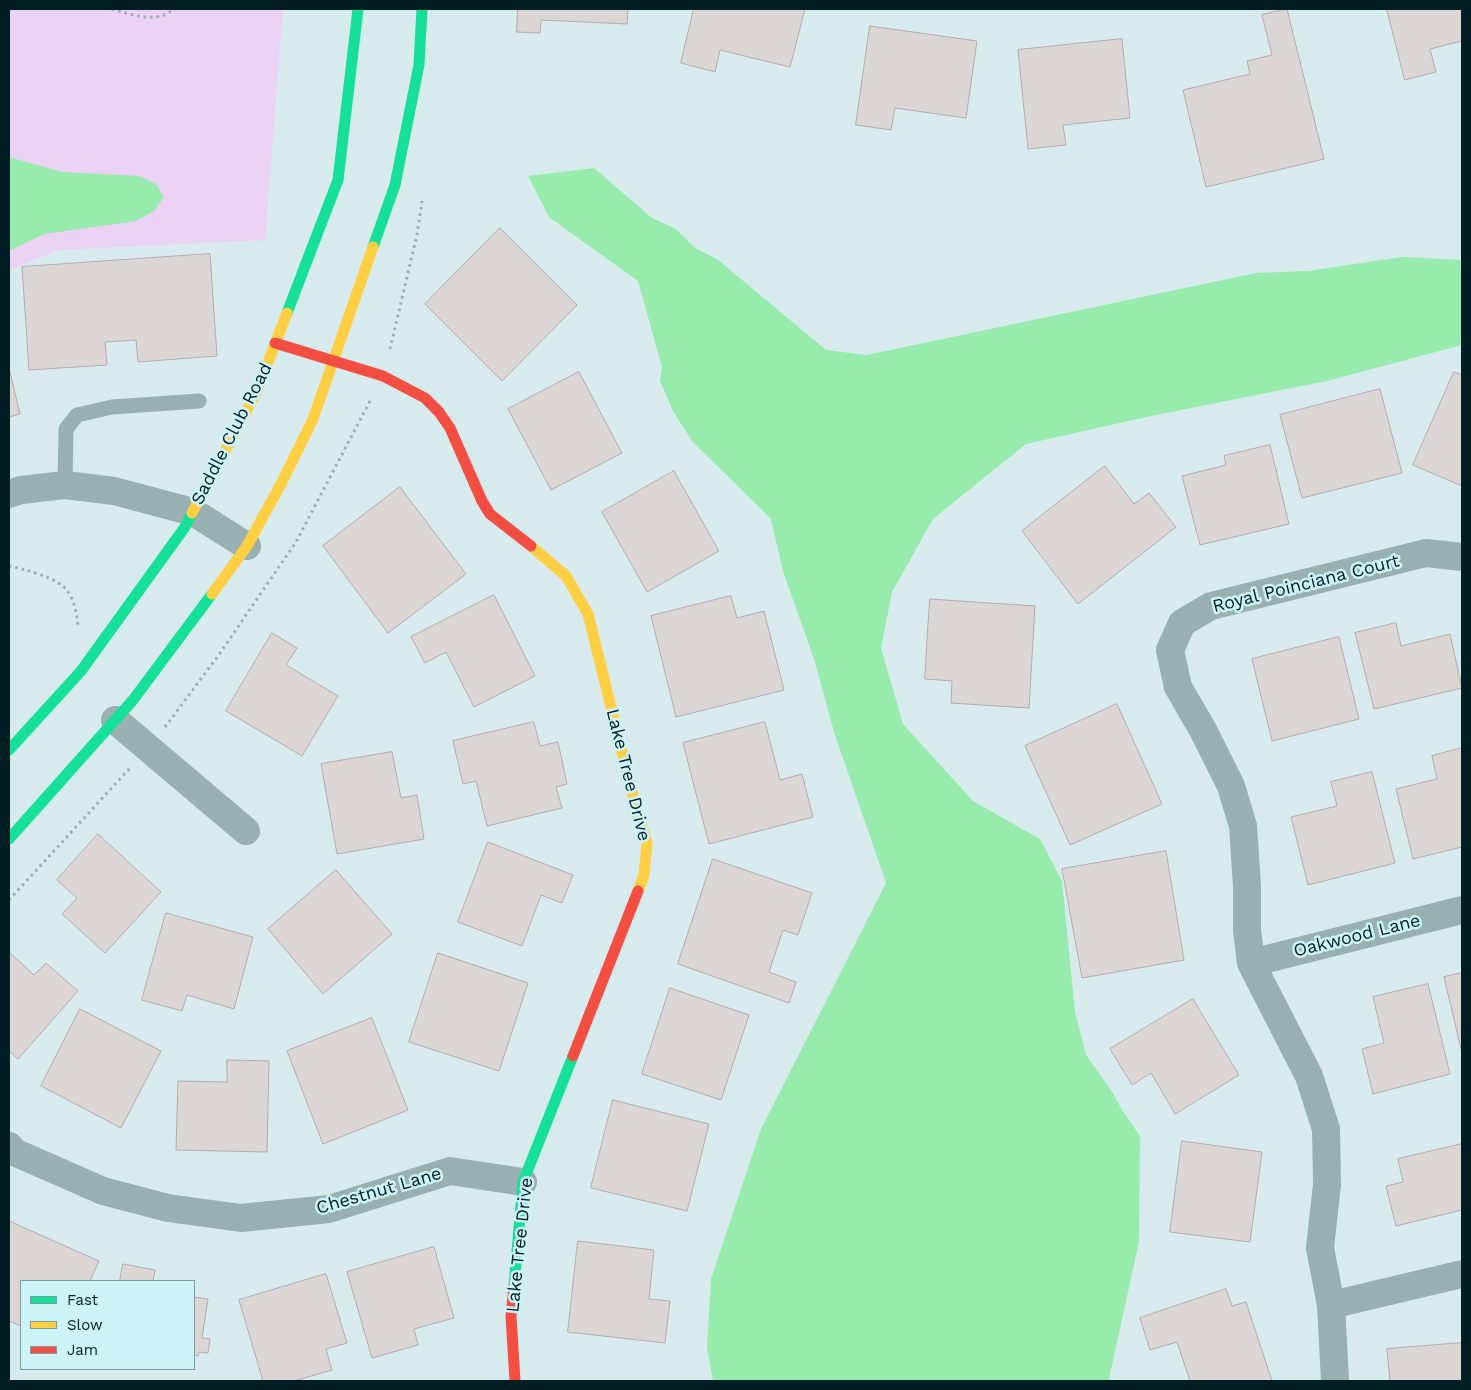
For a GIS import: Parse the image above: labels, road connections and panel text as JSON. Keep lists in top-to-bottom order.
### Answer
{
  "streets": {
    "street": [
      "Saddle Club Road",
      "Royal Poinciana Court",
      "Lake Tree Drive",
      "Oakwood Lane",
      "Chestnut Lane"
    ]
  },
  "crossings": [
    ["Saddle Club Road", "Lake Tree Drive"],
    ["Royal Poinciana Court", "Oakwood Lane"],
    ["Lake Tree Drive", "Chestnut Lane"]
  ],
  "legend": ["Fast", "Slow", "Jam"]
}
